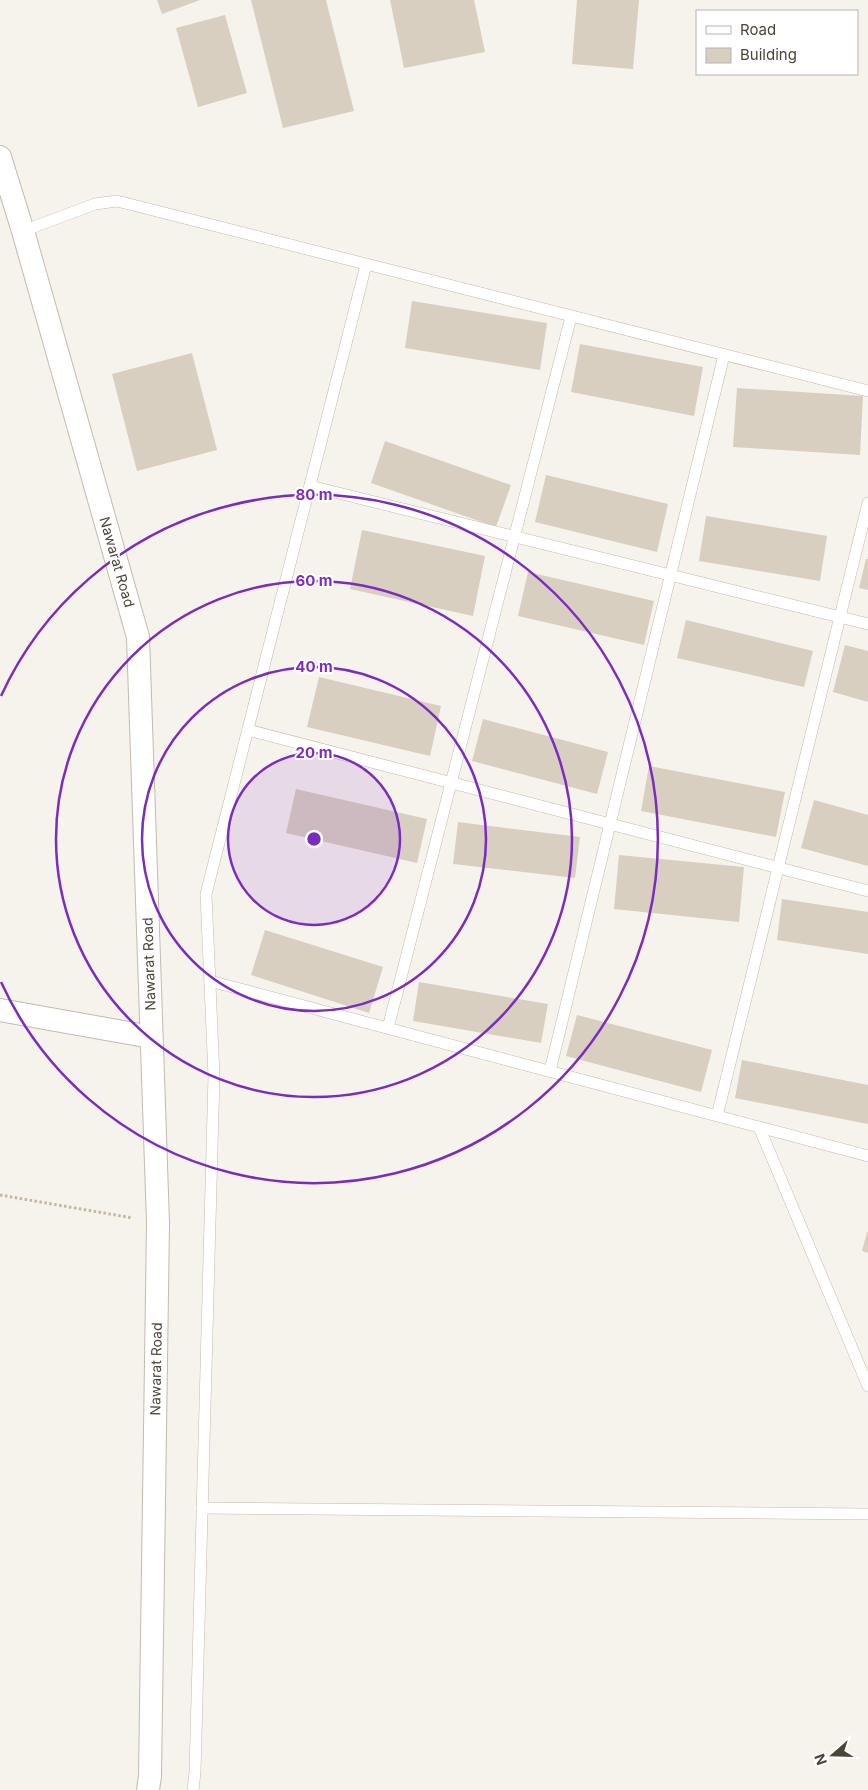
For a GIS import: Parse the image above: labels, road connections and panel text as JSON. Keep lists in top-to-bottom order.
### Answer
{
  "streets": {
    "street": ["Nawarat Road"]
  },
  "legend": ["Road", "Building"],
  "north": "left",
  "rings": [
    "80 m",
    "60 m",
    "40 m",
    "20 m"
  ]
}
